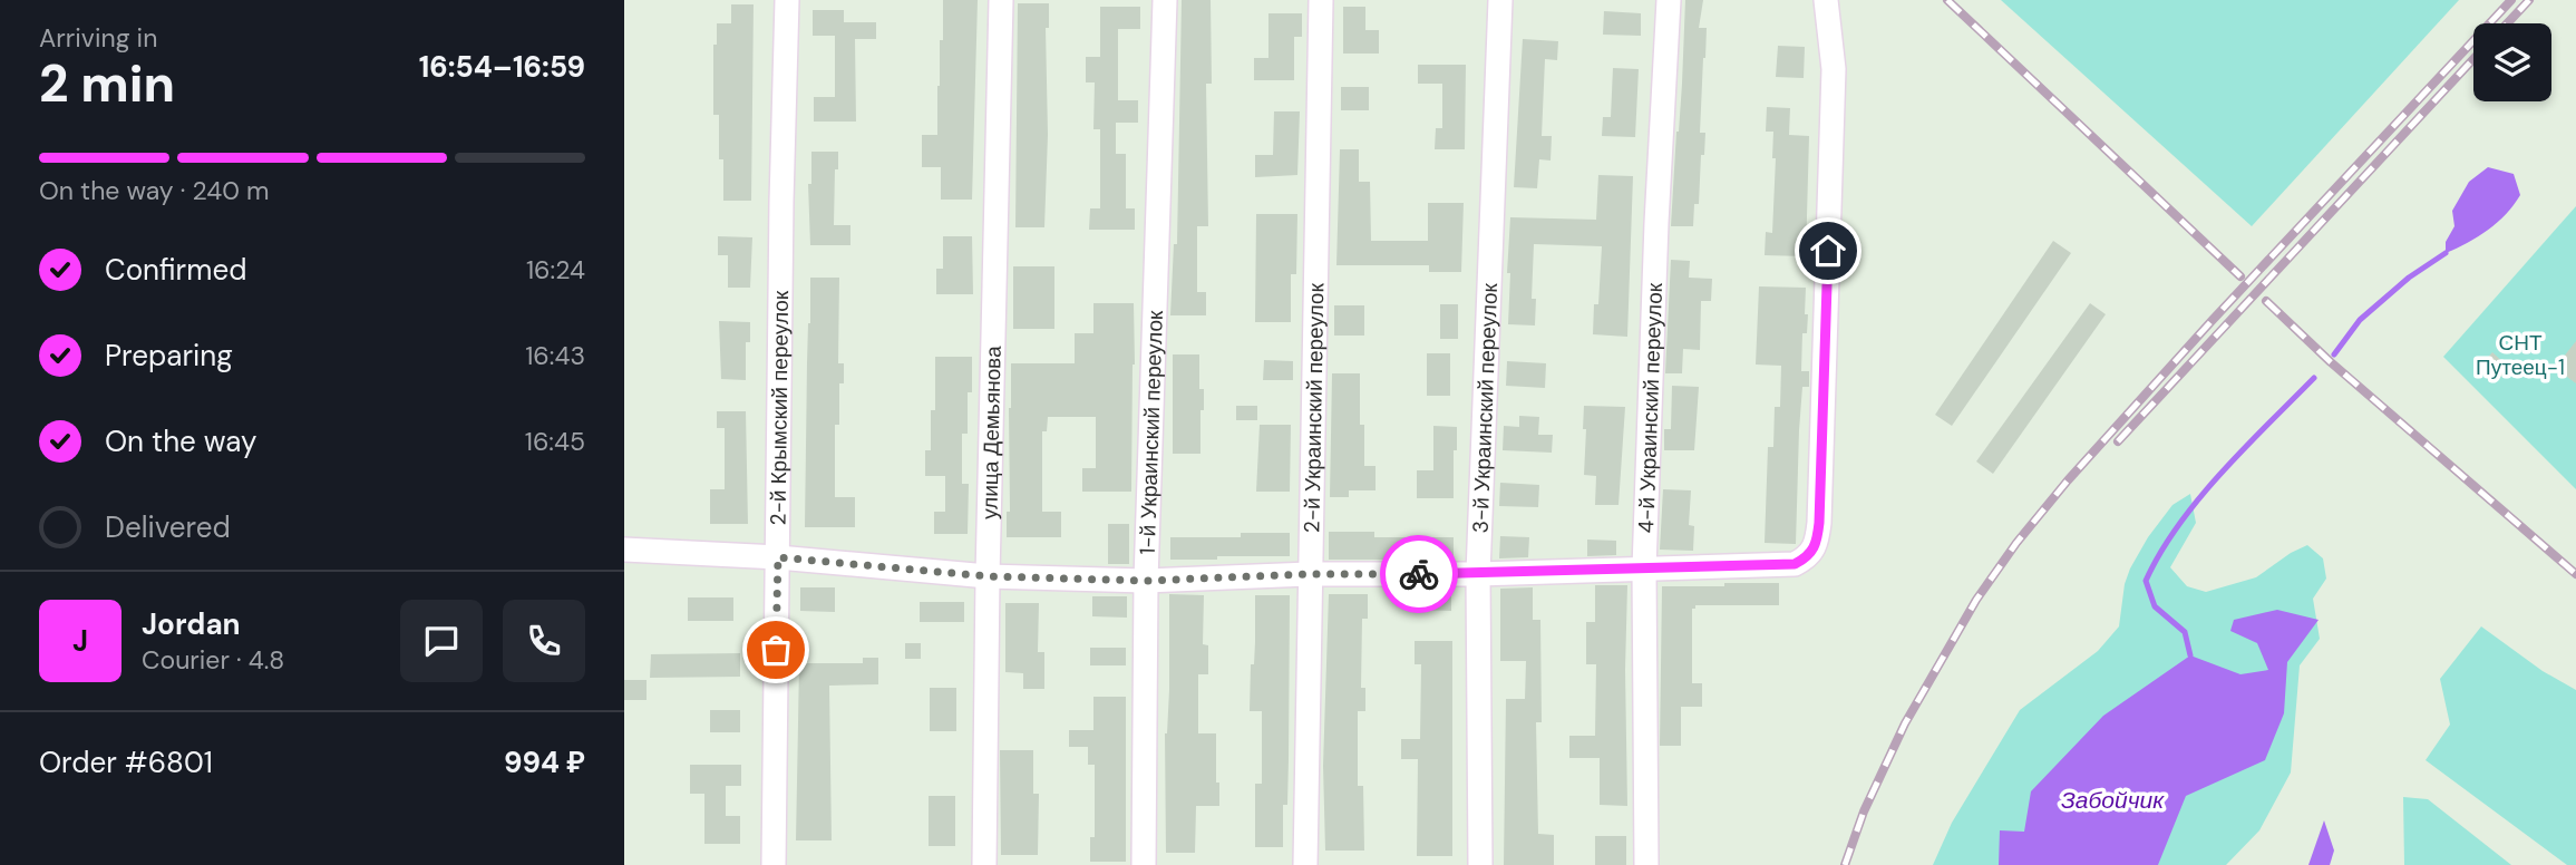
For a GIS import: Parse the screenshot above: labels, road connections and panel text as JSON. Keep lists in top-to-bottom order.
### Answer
{
  "streets": {
    "street": [
      "2-й Крымский переулок",
      "2-й Украинский переулок",
      "3-й Украинский переулок",
      "4-й Украинский переулок",
      "улица Демьянова",
      "1-й Украинский переулок"
    ]
  },
  "water": ["Забойчик"],
  "parks": ["СНТ Путеец-1"],
  "page": {
    "heading": ["2 min", "Arriving in", "16:54–16:59"],
    "panel": [
      "Jordan",
      "Courier · 4.8",
      "Order #6801",
      "994 ₽"
    ],
    "bar": "On the way · 240 m",
    "list": [
      ["Confirmed", "16:24"],
      ["Preparing", "16:43"],
      ["On the way", "16:45"],
      "Delivered"
    ],
    "round": "J"
  }
}
